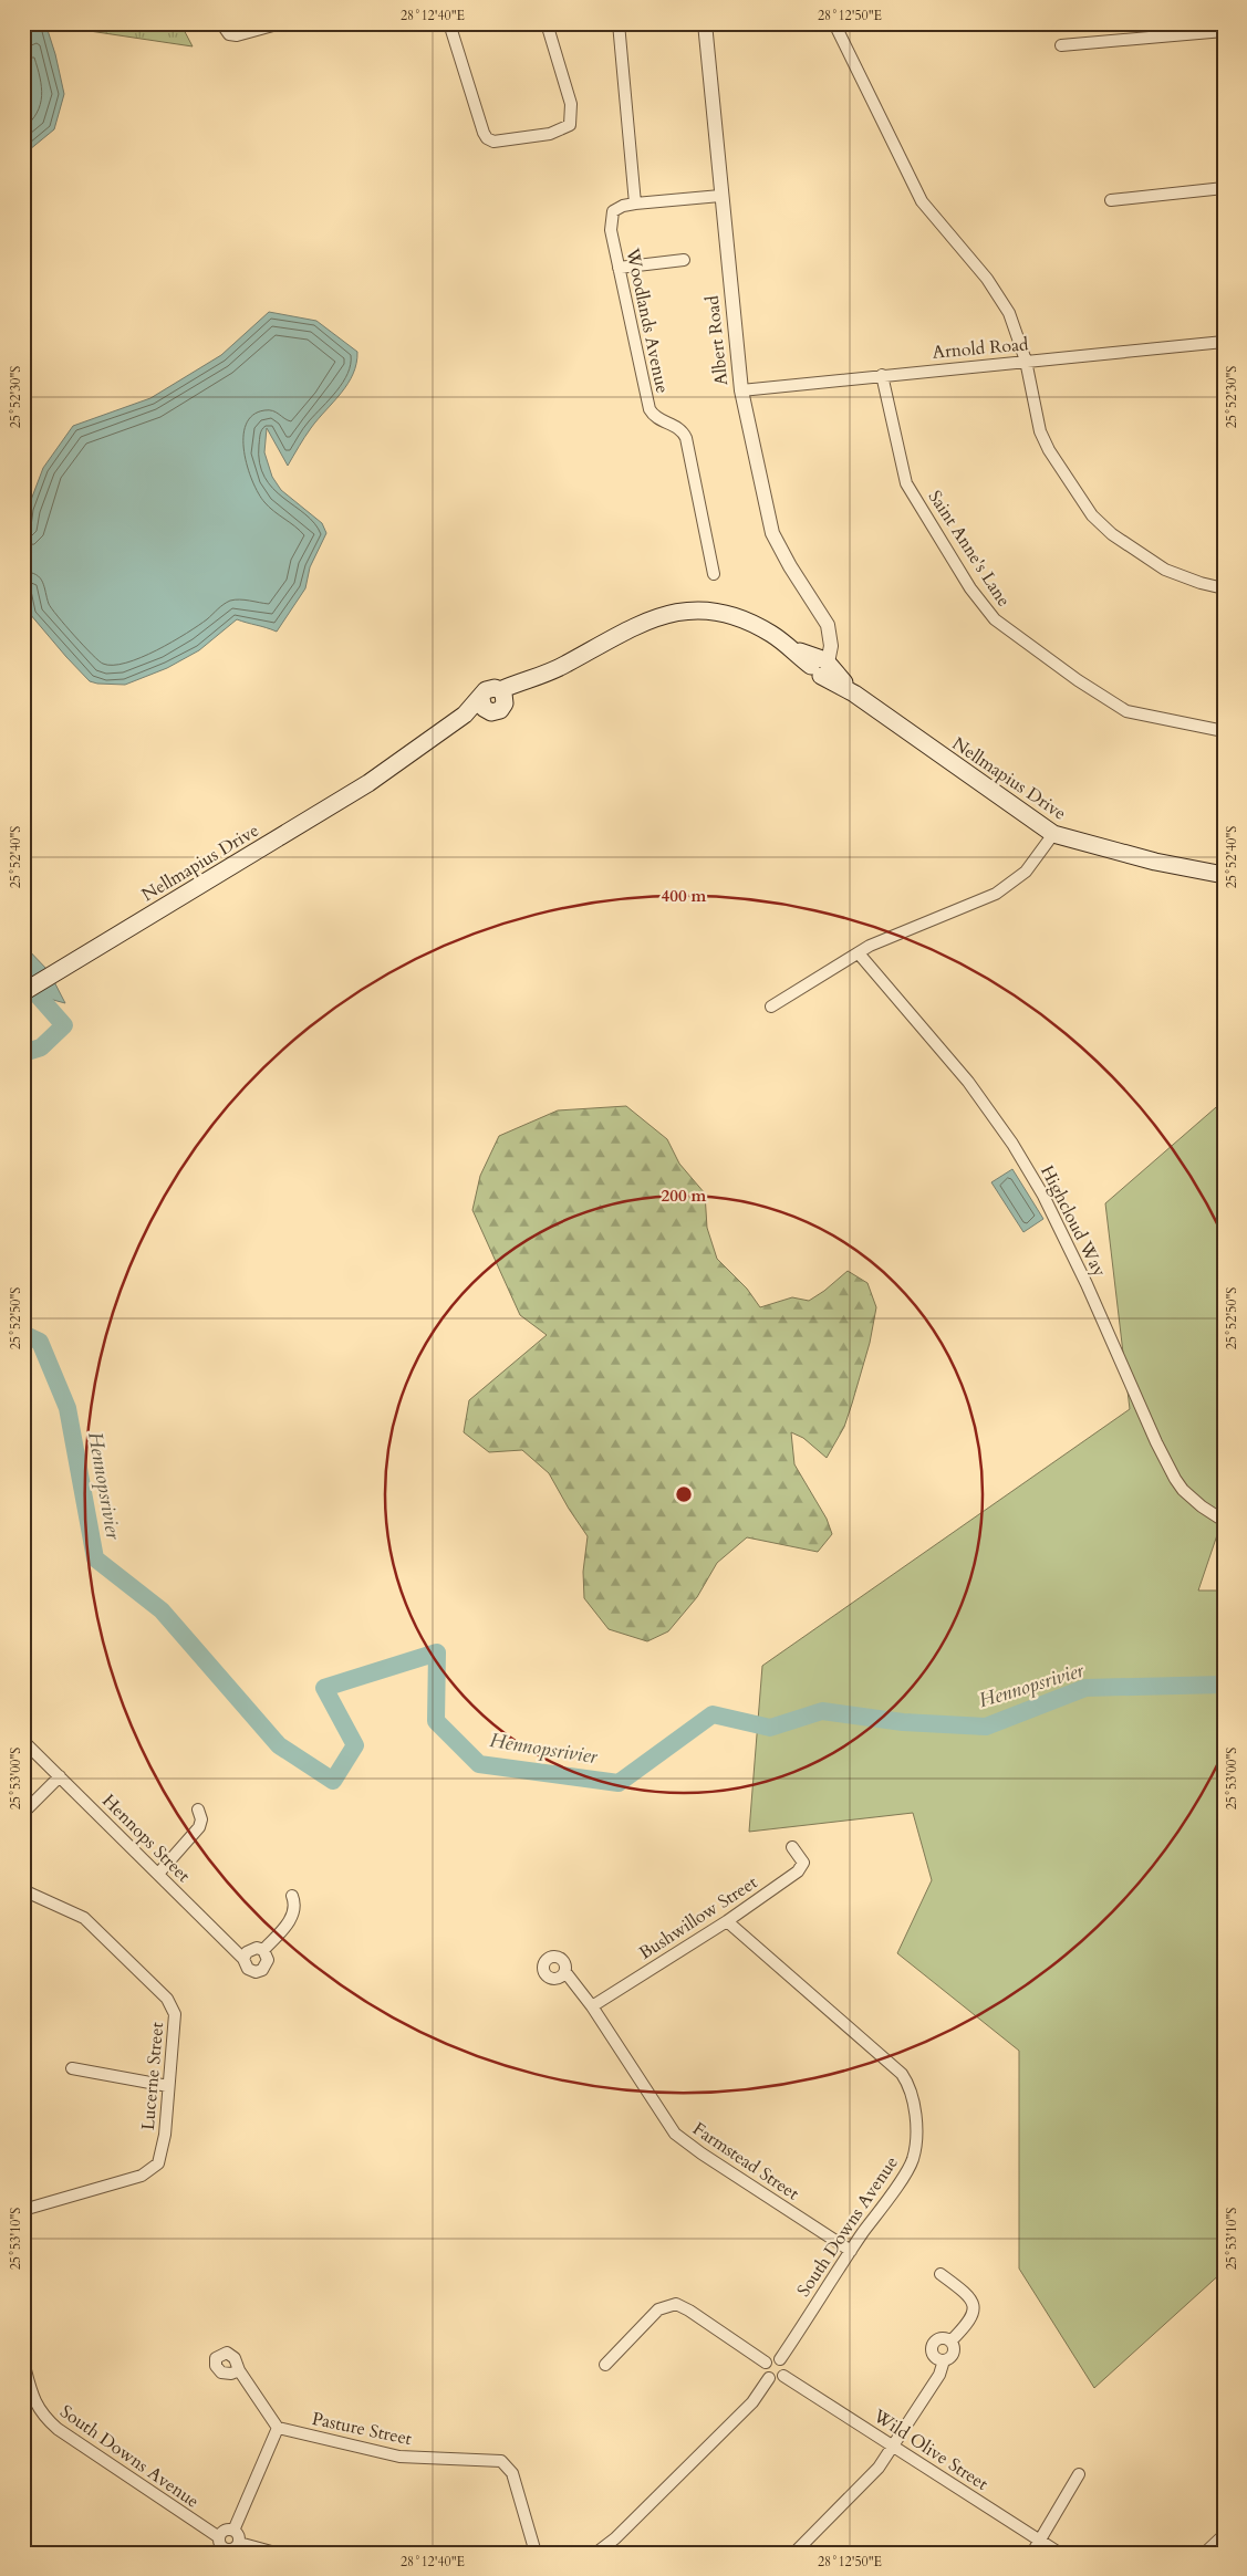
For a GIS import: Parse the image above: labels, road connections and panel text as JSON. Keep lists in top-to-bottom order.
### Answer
{
  "streets": {
    "main road": ["Nellmapius Drive"],
    "street": [
      "Woodlands Avenue",
      "Albert Road",
      "Arnold Road",
      "Saint Anne's Lane",
      "Highcloud Way",
      "Hennops Street",
      "Bushwillow Street",
      "Lucerne Street",
      "Farmstead Street",
      "South Downs Avenue",
      "Pasture Street",
      "Wild Olive Street"
    ]
  },
  "crossings": [
    ["Woodlands Avenue", "Albert Road"],
    ["Albert Road", "Arnold Road"],
    ["Albert Road", "Nellmapius Drive"],
    ["Arnold Road", "Saint Anne's Lane"],
    ["Bushwillow Street", "Farmstead Street"],
    ["Bushwillow Street", "South Downs Avenue"],
    ["Farmstead Street", "South Downs Avenue"],
    ["South Downs Avenue", "Wild Olive Street"]
  ],
  "water": ["Hennopsrivier"],
  "coordinates": [
    "28°12'40\"E",
    "28°12'50\"E",
    "25°52'30\"S",
    "25°52'40\"S",
    "25°52'50\"S",
    "25°53'00\"S",
    "25°53'10\"S"
  ],
  "rings": ["400 m", "200 m"]
}
